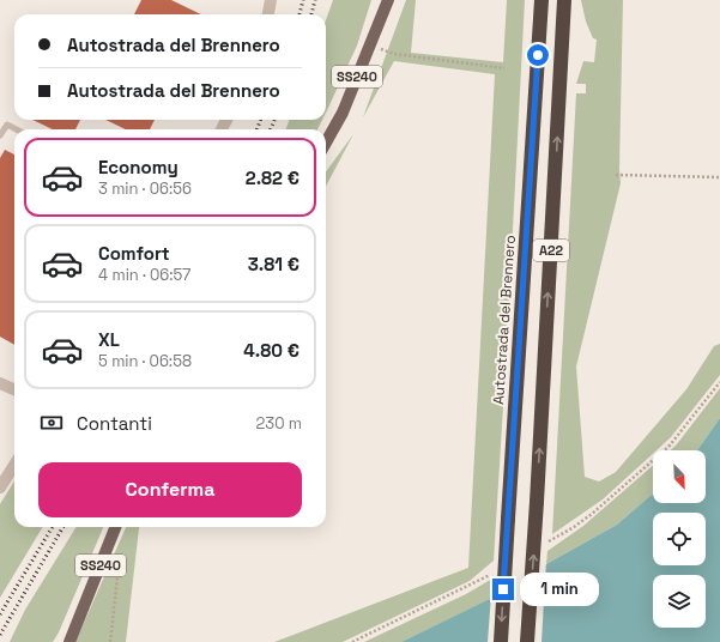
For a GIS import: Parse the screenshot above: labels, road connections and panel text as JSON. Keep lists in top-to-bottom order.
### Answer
{
  "streets": {
    "highway": ["A22", "Autostrada del Brennero"],
    "main road": ["SS240"]
  },
  "north": "bottom right",
  "page": {
    "banner": ["Autostrada del Brennero", "Autostrada del Brennero"],
    "list": [
      {
        "name": "Economy",
        "note": "3 min · 06:56",
        "value": "2.82 €"
      },
      {
        "name": "Comfort",
        "note": "4 min · 06:57",
        "value": "3.81 €"
      },
      {
        "name": "XL",
        "note": "5 min · 06:58",
        "value": "4.80 €"
      }
    ],
    "pay": ["Contanti", "230 m"],
    "buttons": "Conferma",
    "bubble": "1 min"
  }
}
